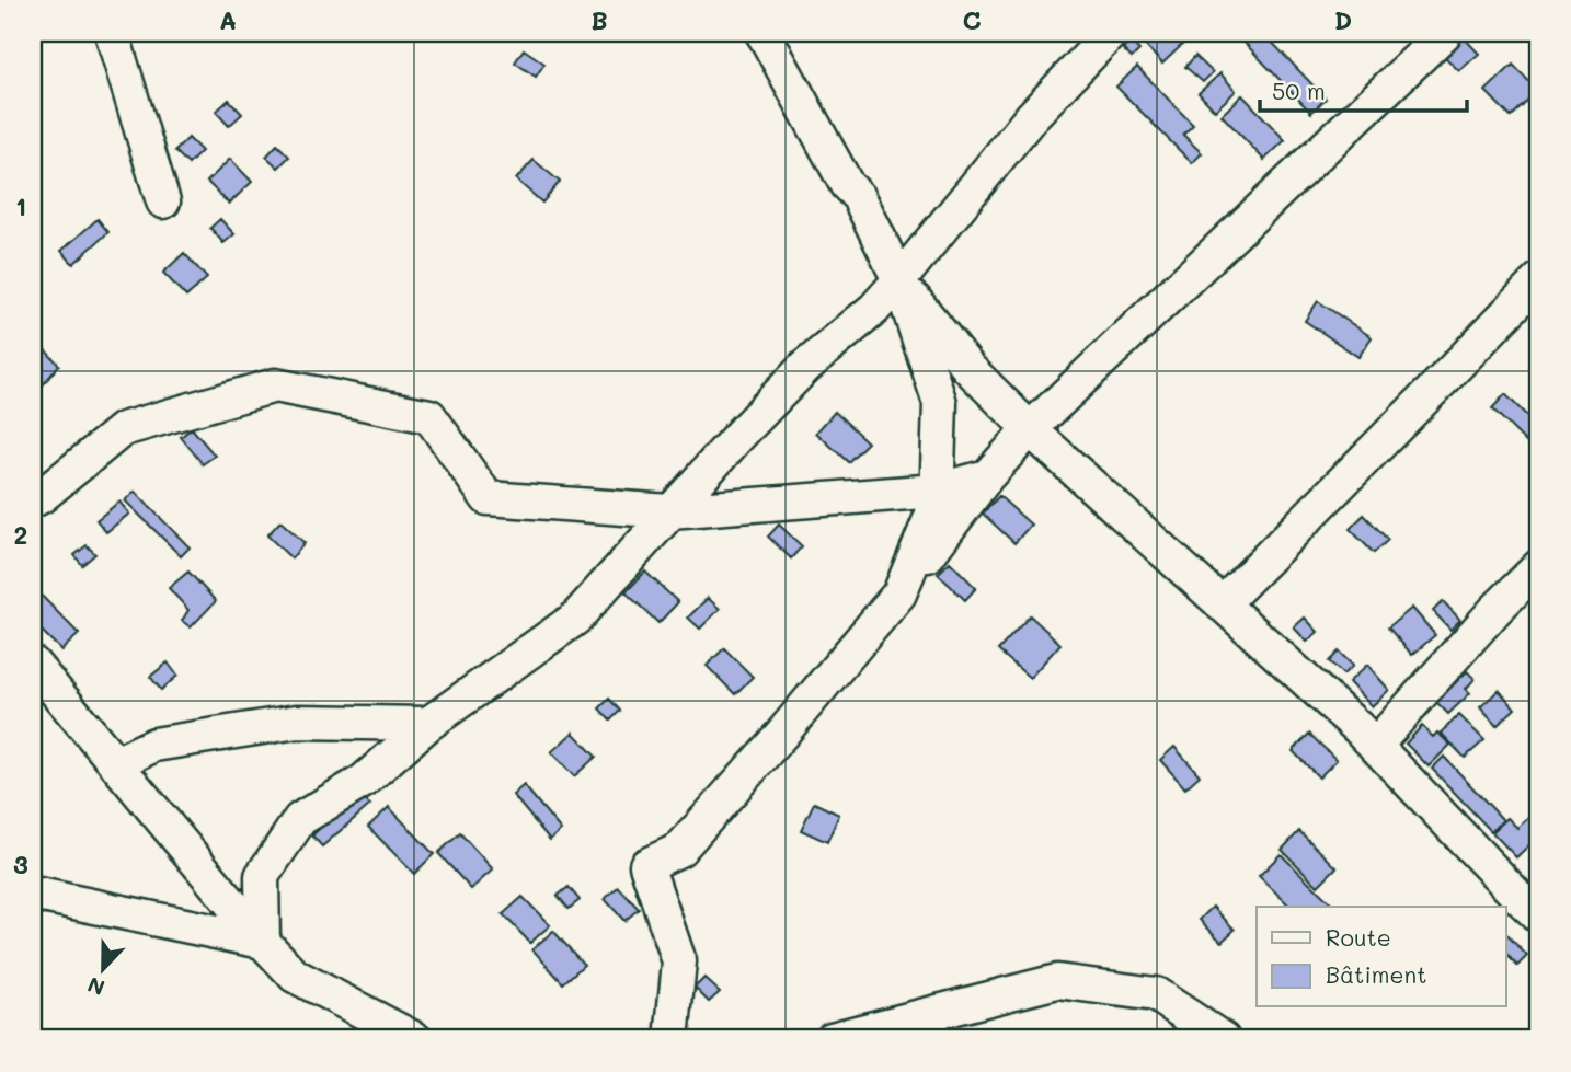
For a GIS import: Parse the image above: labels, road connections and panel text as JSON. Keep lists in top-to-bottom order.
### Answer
{
  "legend": ["Route", "Bâtiment"],
  "scale_bar": "50 m",
  "north": "bottom",
  "grid": {
    "columns": [
      "A",
      "B",
      "C",
      "D"
    ],
    "rows": ["1", "2", "3"]
  }
}
